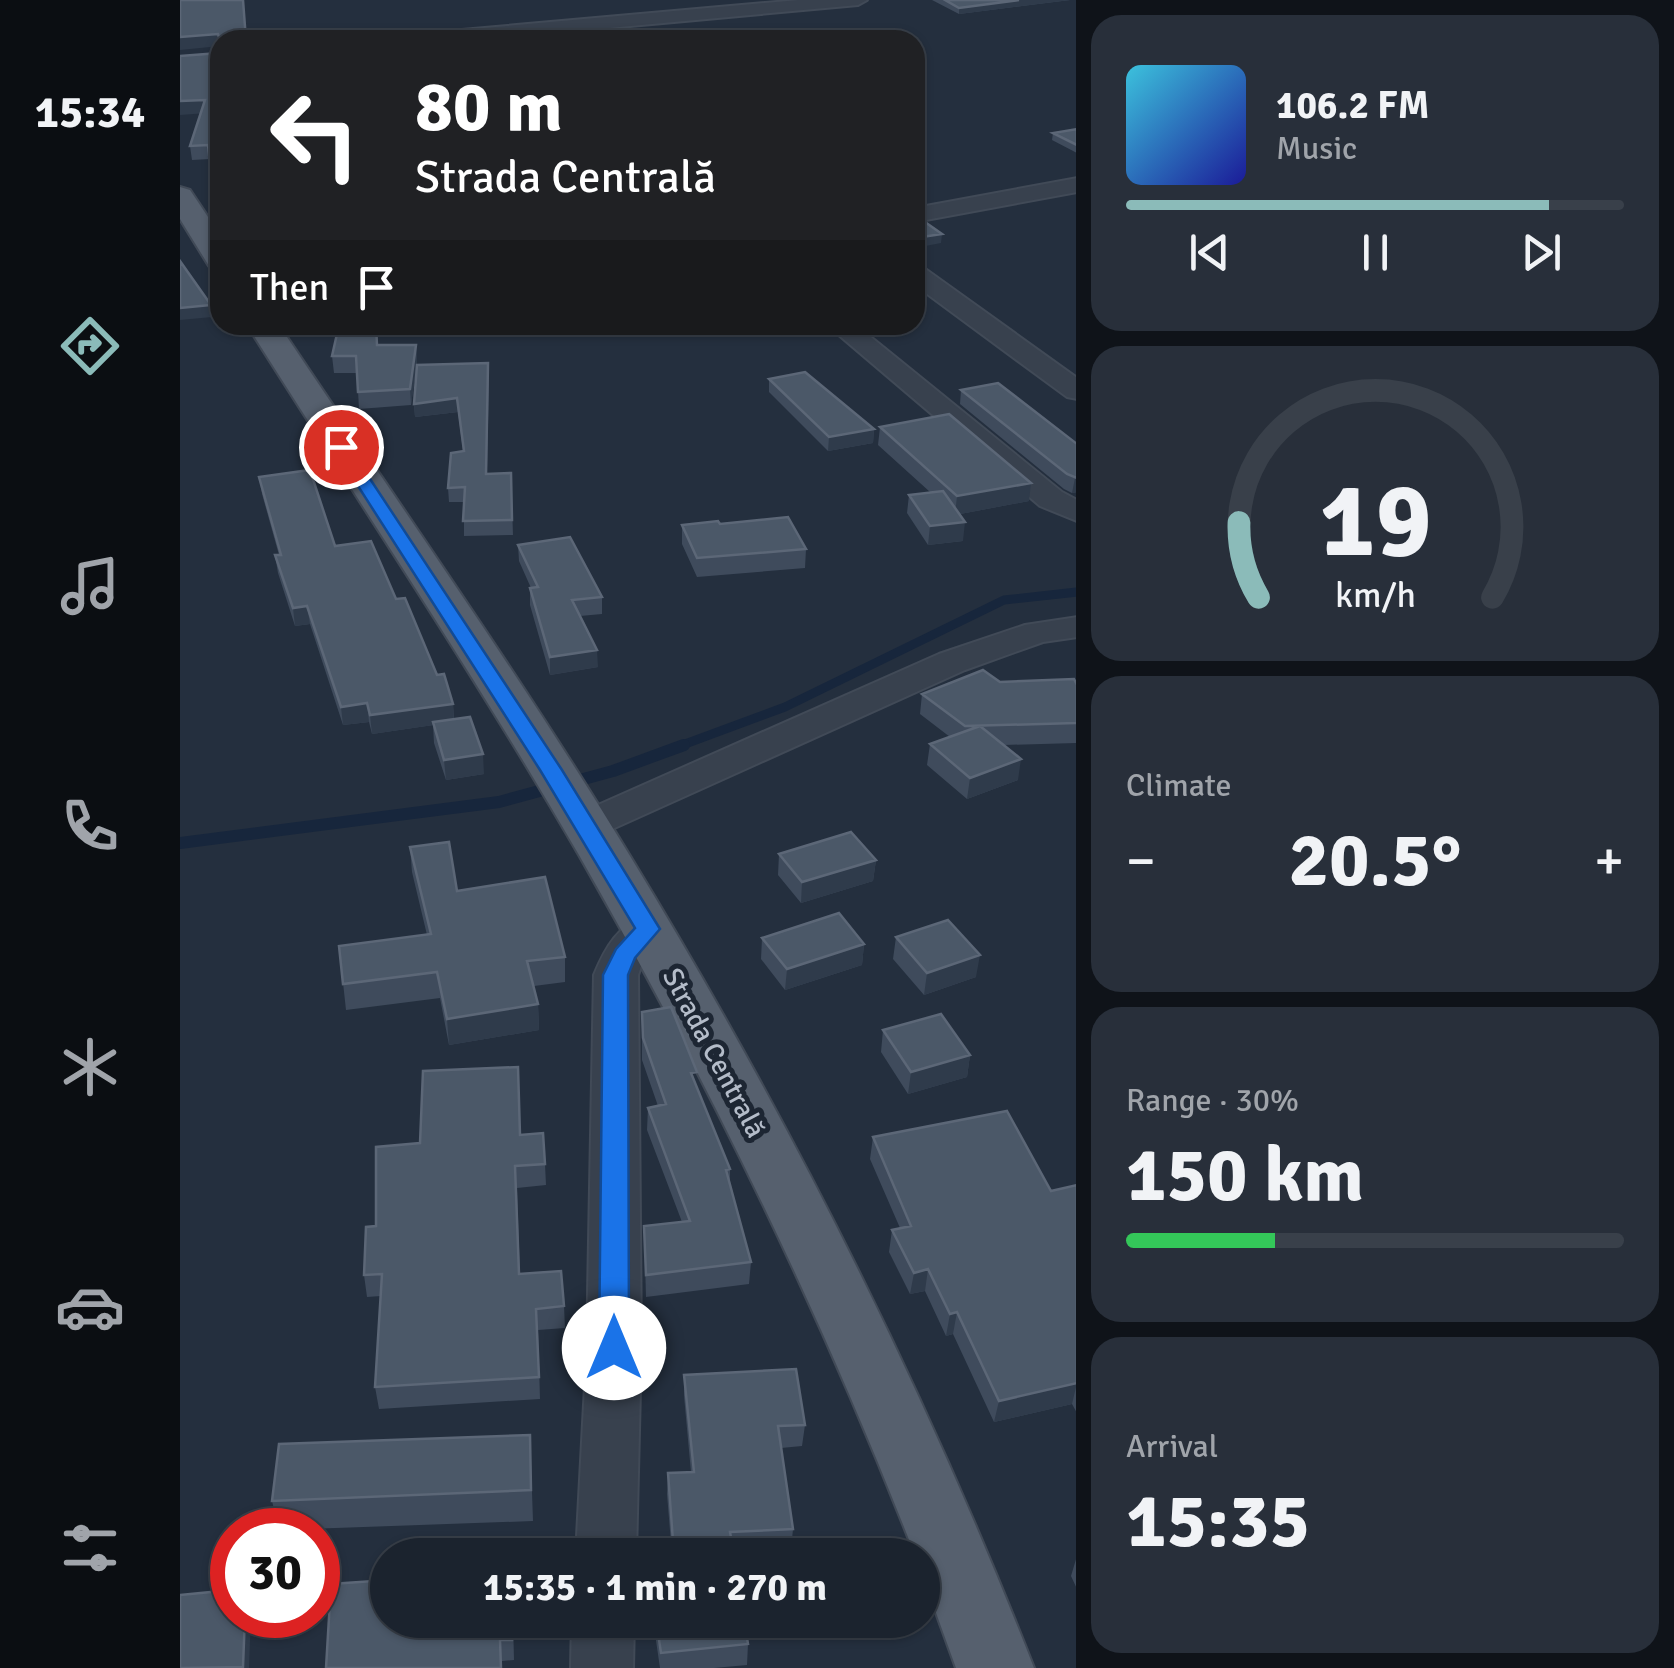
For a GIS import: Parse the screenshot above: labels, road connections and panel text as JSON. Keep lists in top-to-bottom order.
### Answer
{
  "streets": {
    "main road": ["Strada Centrală"]
  },
  "page": {
    "tabs": "15:34",
    "turn": ["80 m", "Strada Centrală"],
    "song": ["106.2 FM", "Music"],
    "then": "Then",
    "tile": [
      "Climate",
      ["Range · 30%", "150 km"],
      ["Arrival", "15:35"]
    ],
    "heat": ["−", "20.5°", "+"],
    "limit": "30",
    "trip": "15:35 · 1 min · 270 m",
    "gauge": ["19", "km/h"]
  }
}
